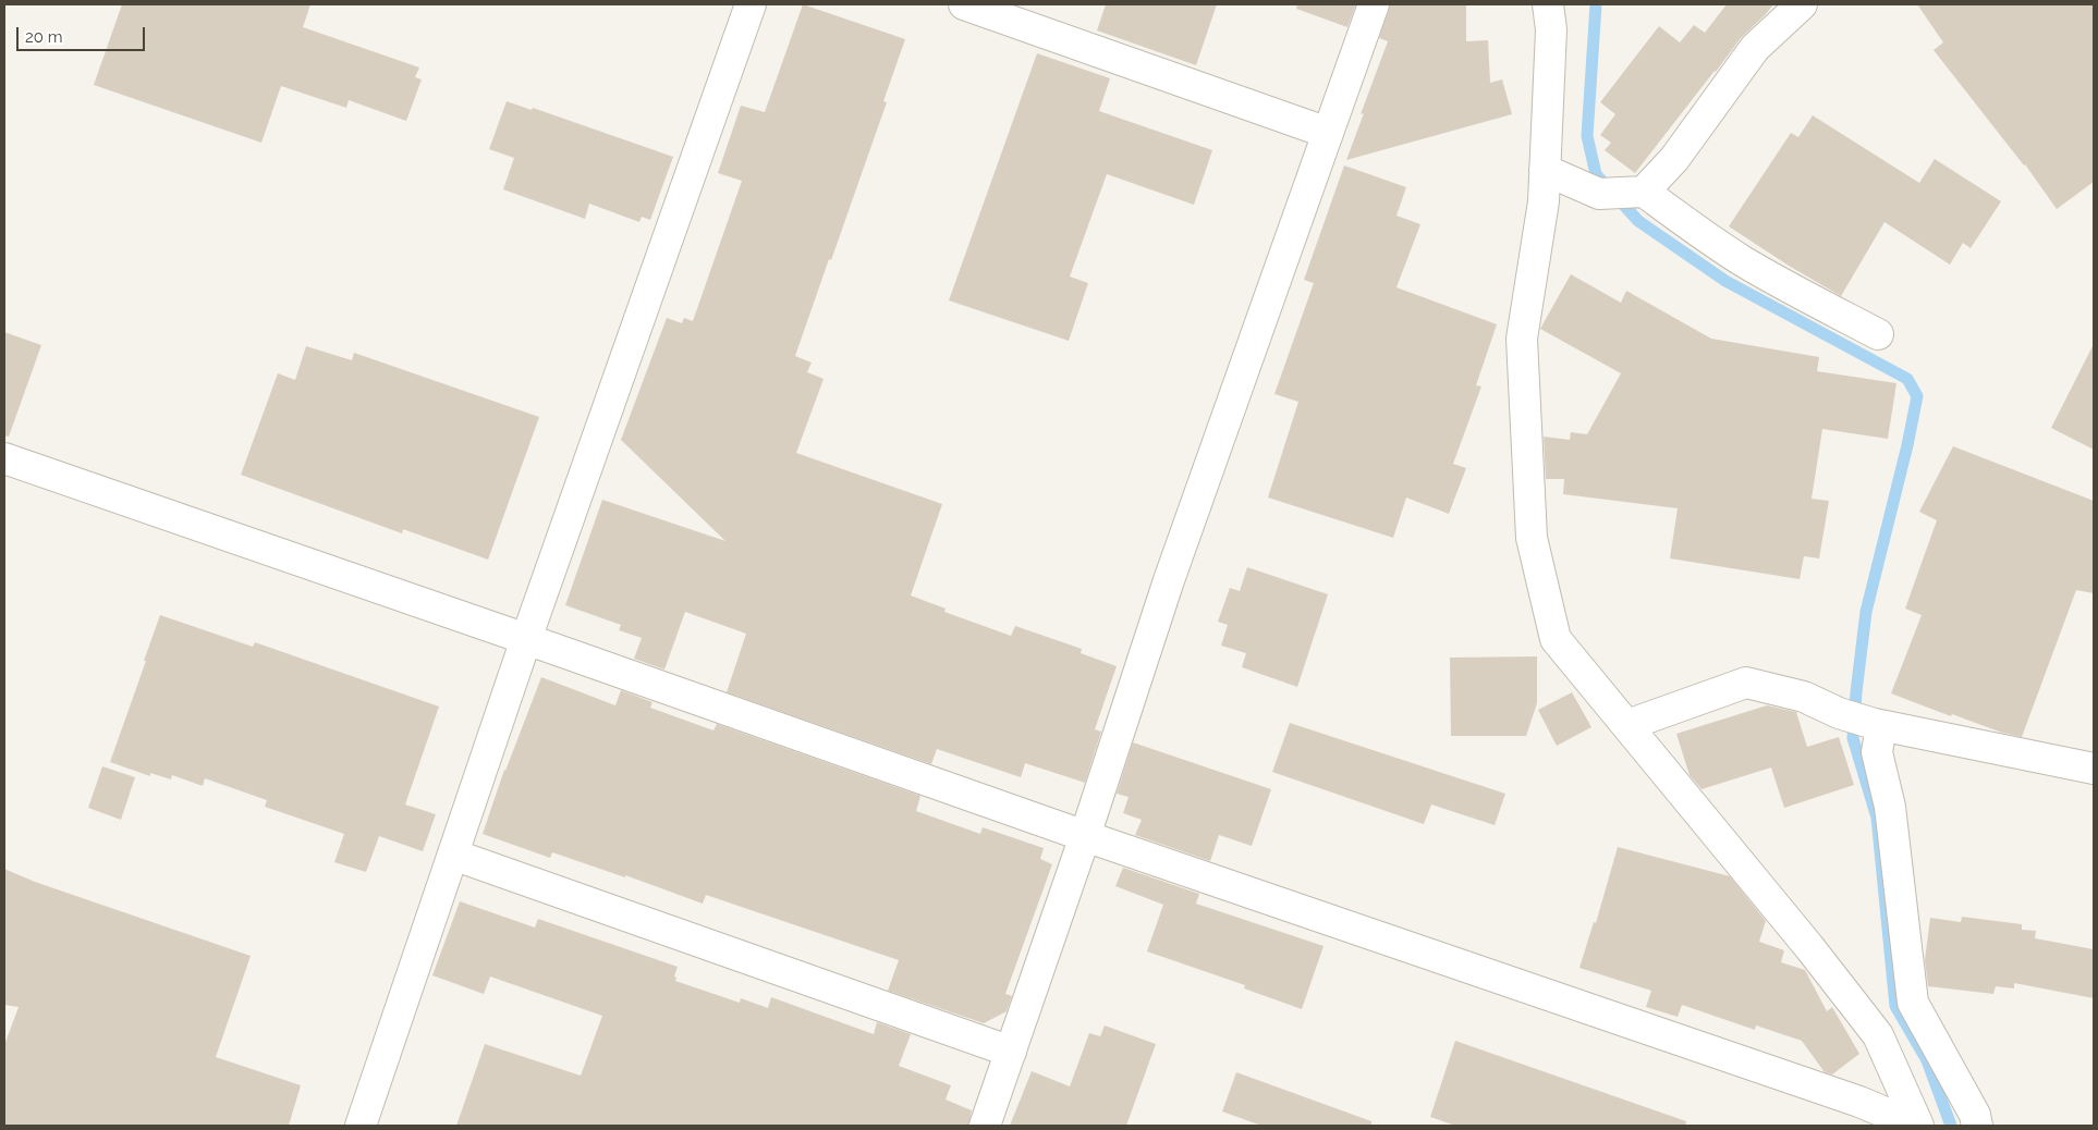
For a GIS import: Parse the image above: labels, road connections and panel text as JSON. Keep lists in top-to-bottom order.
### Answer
{
  "scale_bar": "20 m"
}
